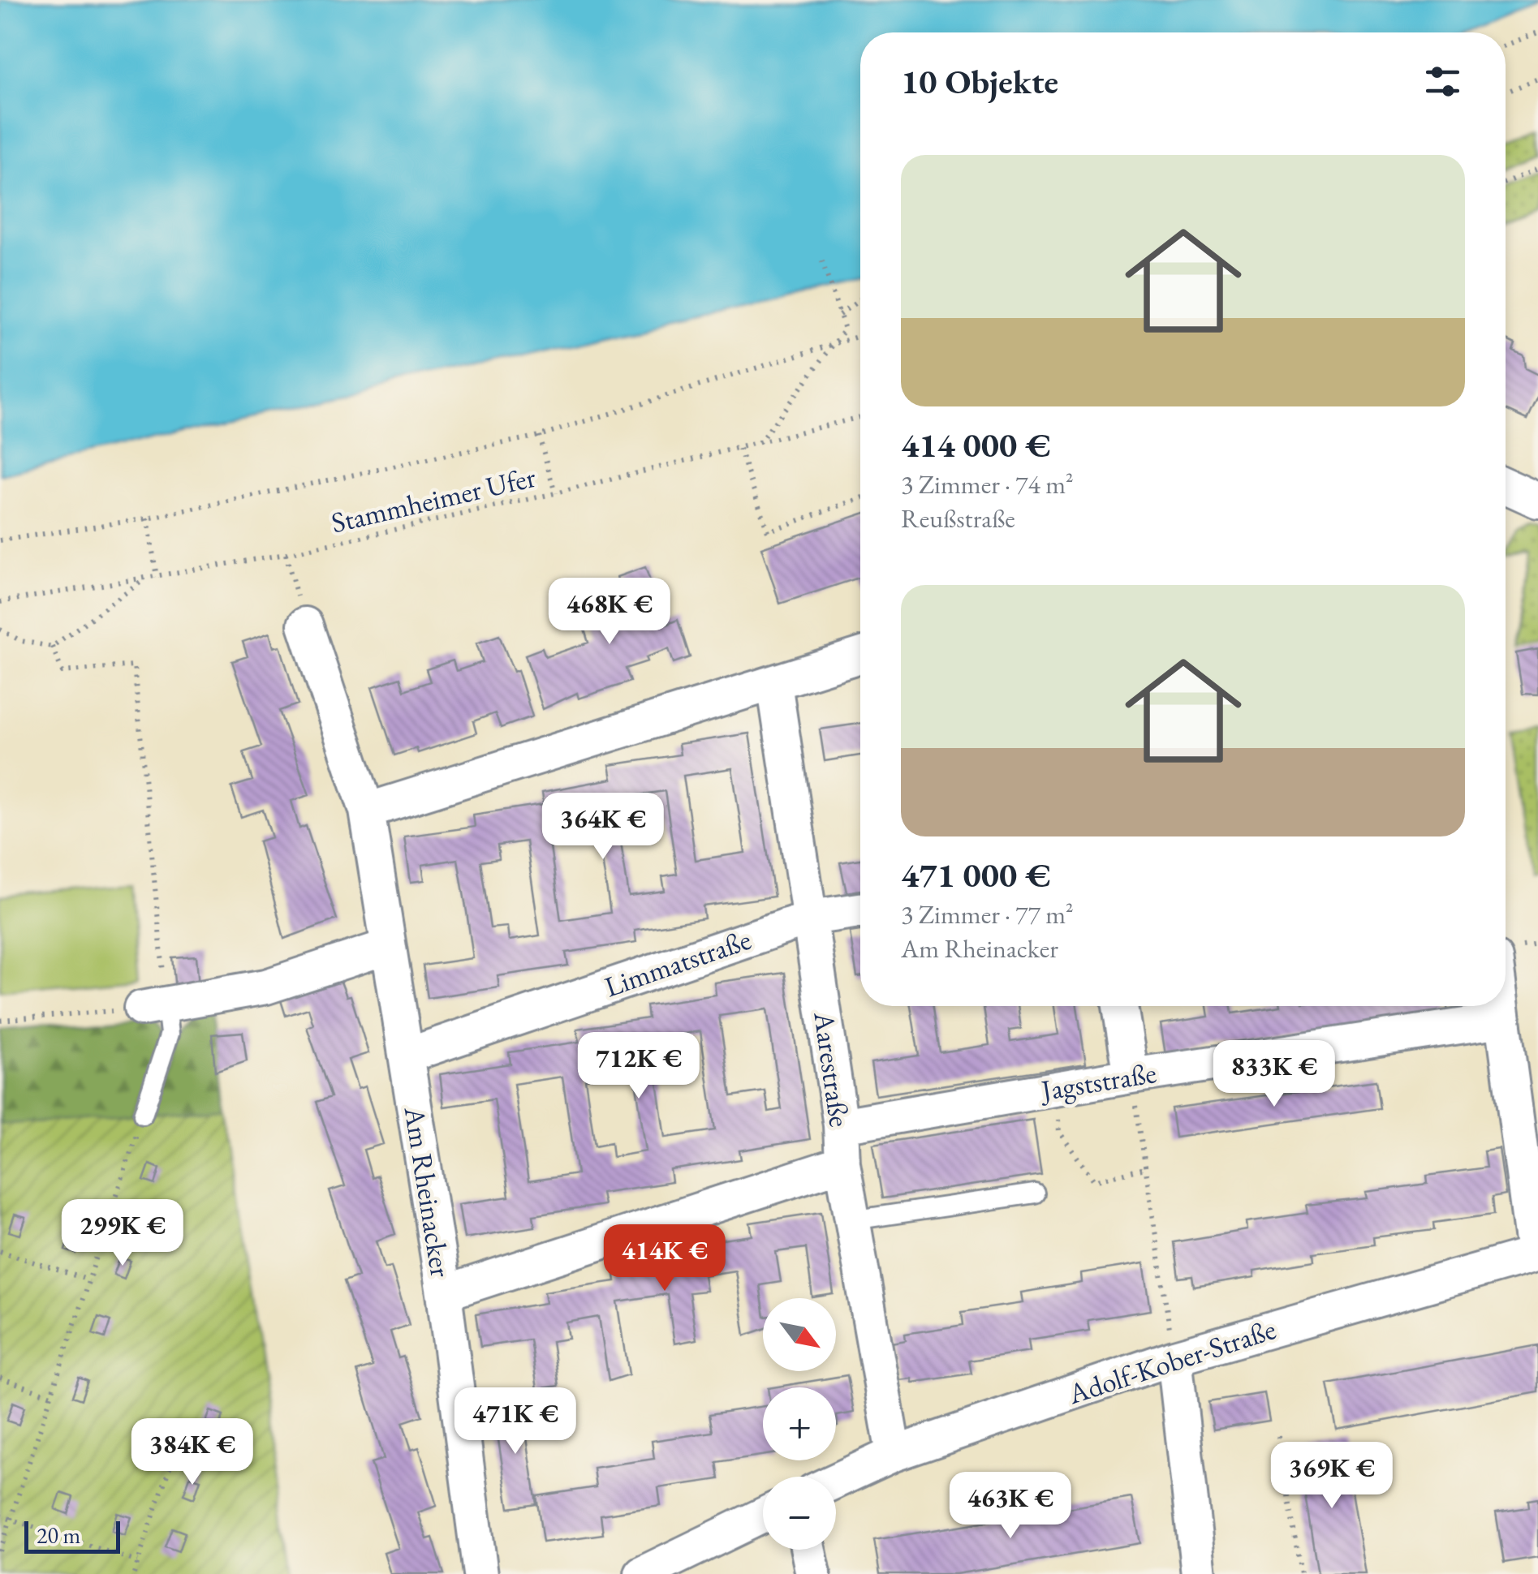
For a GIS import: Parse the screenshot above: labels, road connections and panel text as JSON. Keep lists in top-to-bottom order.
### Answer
{
  "streets": {
    "street": [
      "Limmatstraße",
      "Aarestraße",
      "Jagststraße",
      "Am Rheinacker",
      "Adolf-Kober-Straße"
    ],
    "path": ["Stammheimer Ufer"]
  },
  "crossings": [
    ["Limmatstraße", "Aarestraße"],
    ["Limmatstraße", "Am Rheinacker"],
    ["Aarestraße", "Jagststraße"],
    ["Aarestraße", "Adolf-Kober-Straße"]
  ],
  "scale_bar": "20 m",
  "north": "bottom right",
  "page": {
    "heading": "10 Objekte",
    "list": [
      {
        "name": "414 000 €",
        "note": "3 Zimmer · 74 m² · Reußstraße"
      },
      {
        "name": "471 000 €",
        "note": "3 Zimmer · 77 m² · Am Rheinacker"
      }
    ],
    "price": [
      "468K €",
      "364K €",
      "712K €",
      "833K €",
      "299K €",
      "414K €",
      "471K €",
      "384K €",
      "369K €",
      "463K €"
    ],
    "map_buttons": ["+", "−"],
    "scale": "20 m"
  }
}
